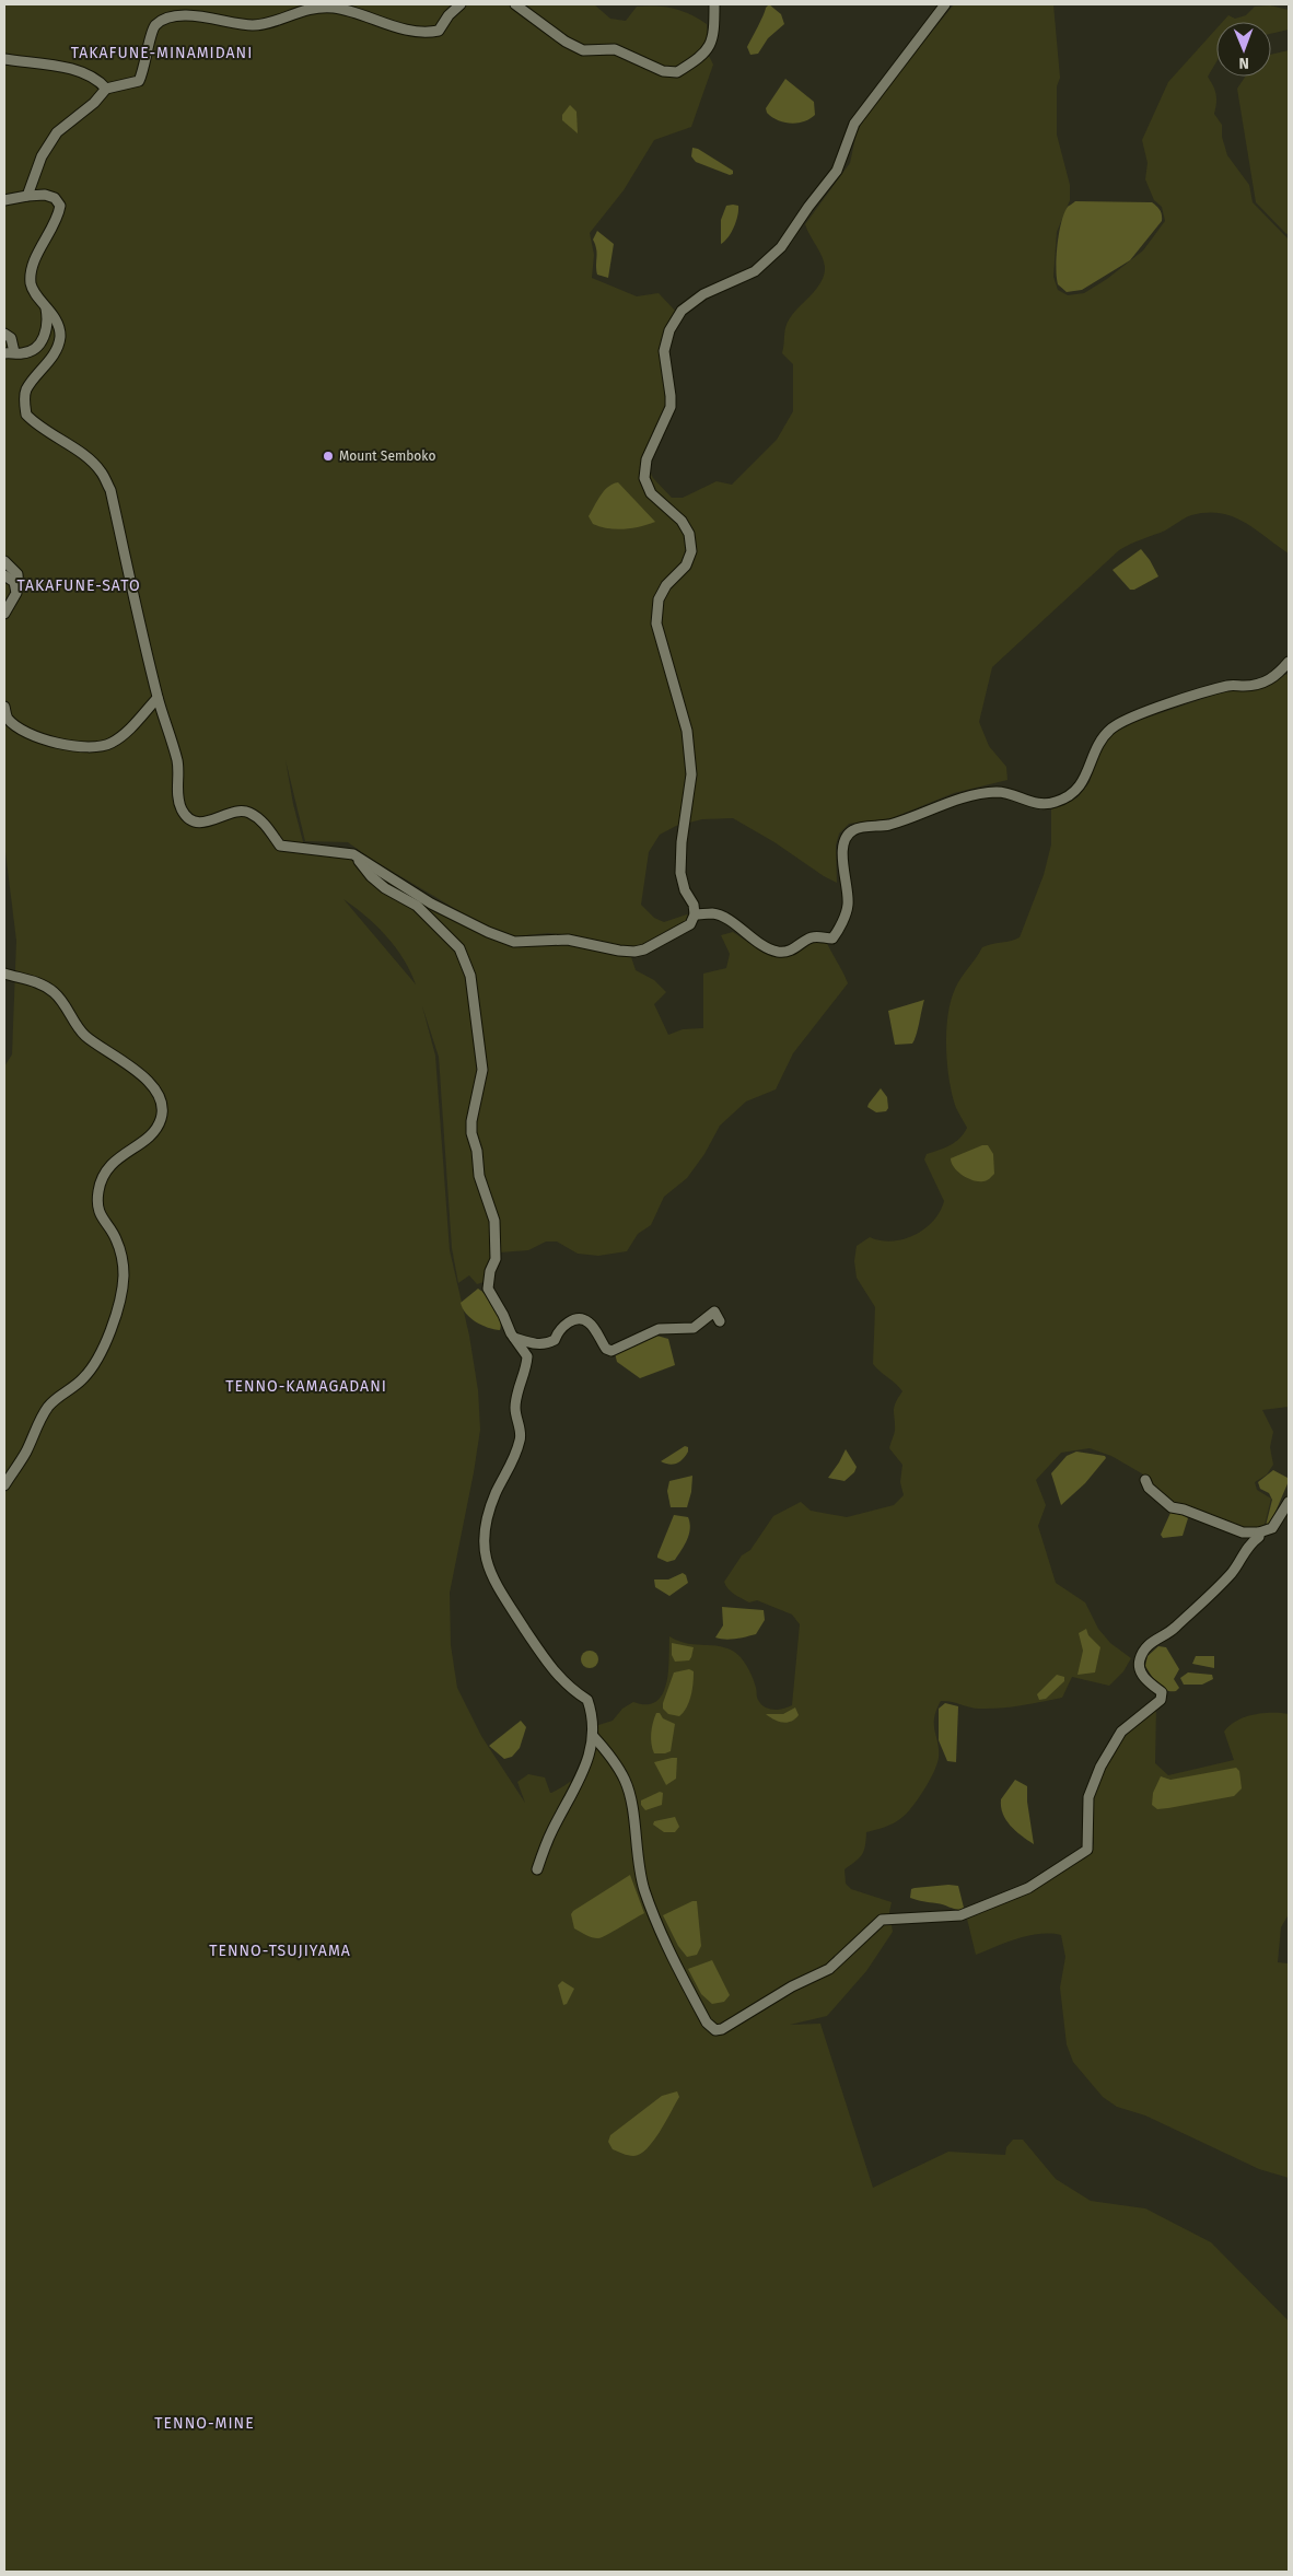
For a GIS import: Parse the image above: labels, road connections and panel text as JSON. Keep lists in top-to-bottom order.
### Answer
{
  "districts": [
    "TAKAFUNE-MINAMIDANI",
    "TAKAFUNE-SATO",
    "TENNO-KAMAGADANI",
    "TENNO-TSUJIYAMA",
    "TENNO-MINE"
  ],
  "places": ["Mount Semboko"],
  "north": "bottom"
}
